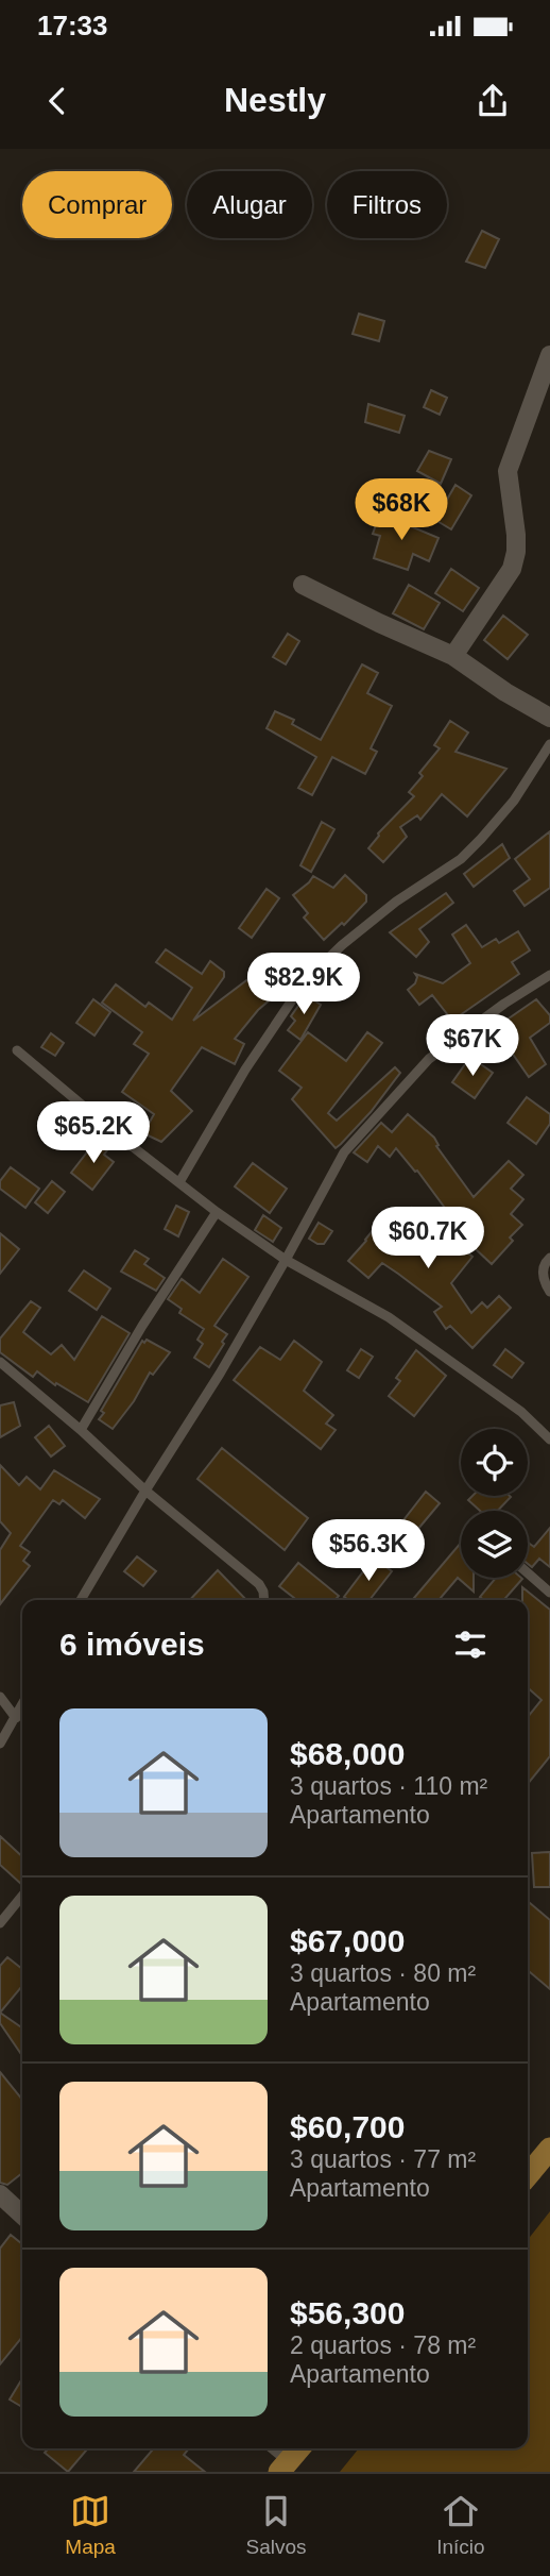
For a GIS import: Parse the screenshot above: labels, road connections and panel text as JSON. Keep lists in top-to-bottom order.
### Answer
{
  "page": {
    "status": "17:33",
    "header": "Nestly",
    "chip": ["Comprar", "Alugar", "Filtros"],
    "price": [
      "$68K",
      "$82.9K",
      "$67K",
      "$65.2K",
      "$60.7K",
      "$56.3K"
    ],
    "heading": "6 imóveis",
    "list": [
      {
        "name": "$68,000",
        "note": "3 quartos · 110 m² · Apartamento"
      },
      {
        "name": "$67,000",
        "note": "3 quartos · 80 m² · Apartamento"
      },
      {
        "name": "$60,700",
        "note": "3 quartos · 77 m² · Apartamento"
      },
      {
        "name": "$56,300",
        "note": "2 quartos · 78 m² · Apartamento"
      }
    ],
    "tabs": ["Mapa", "Salvos", "Início"]
  }
}
